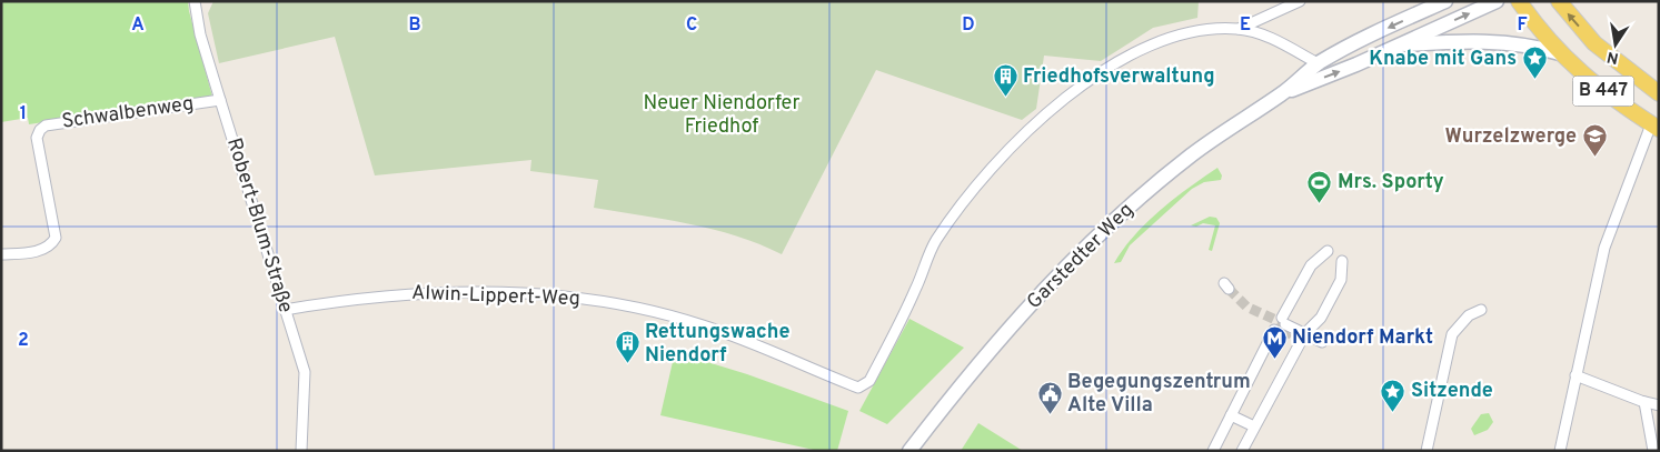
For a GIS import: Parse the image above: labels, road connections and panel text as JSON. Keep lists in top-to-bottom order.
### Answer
{
  "streets": {
    "main road": ["B 447", "Garstedter Weg"],
    "street": ["Schwalbenweg", "Robert-Blum-Straße", "Alwin-Lippert-Weg"]
  },
  "crossings": [
    ["Schwalbenweg", "Robert-Blum-Straße"],
    ["Robert-Blum-Straße", "Alwin-Lippert-Weg"]
  ],
  "parks": ["Neuer Niendorfer Friedhof"],
  "places": {
    "place": ["Knabe mit Gans", "Sitzende"],
    "building": ["Friedhofsverwaltung", "Rettungswache Niendorf"],
    "school or university": ["Wurzelzwerge"],
    "sports": ["Mrs. Sporty"],
    "metro station": ["Niendorf Markt"],
    "public building": ["Begegungszentrum Alte Villa"]
  },
  "north": "bottom",
  "grid": {
    "columns": [
      "A",
      "B",
      "C",
      "D",
      "E",
      "F"
    ],
    "rows": ["1", "2"]
  }
}
